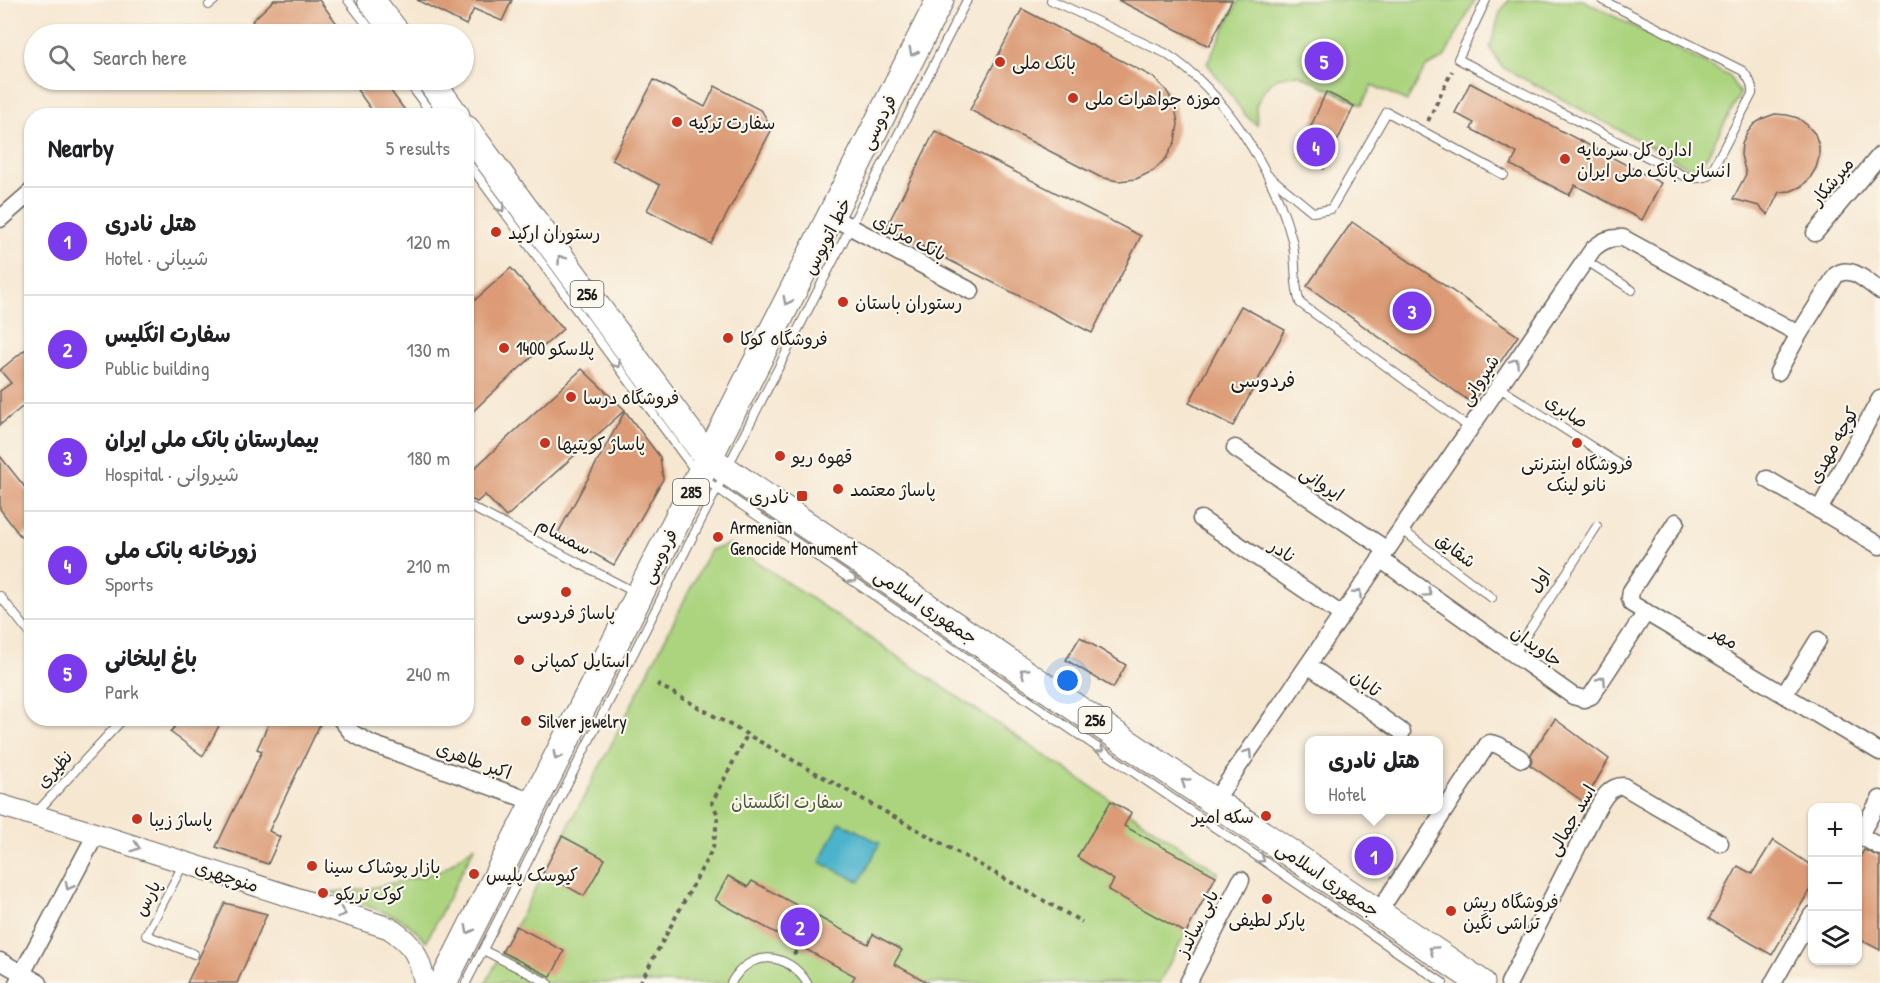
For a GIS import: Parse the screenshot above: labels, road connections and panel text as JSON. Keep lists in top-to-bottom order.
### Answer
{
  "streets": {
    "main road": [
      "فردوسی",
      "256",
      "285",
      "جمهوری اسلامی"
    ],
    "street": [
      "میرشکار",
      "بانک مرکزی",
      "شیروانی",
      "کوچه مهدی",
      "ایروانی",
      "نادر",
      "مهر",
      "جاویدان",
      "تابان",
      "اکبر طاهری",
      "اسد جمالی",
      "منوچهری",
      "بابی ساندز"
    ],
    "lane": [
      "خط اتوبوس",
      "صابری",
      "سمسام",
      "شقایق",
      "اول",
      "نظیری",
      "پارس"
    ]
  },
  "crossings": [
    ["فردوسی", "خط اتوبوس"],
    ["فردوسی", "بانک مرکزی"],
    ["فردوسی", "سمسام"],
    ["فردوسی", "جمهوری اسلامی"],
    ["فردوسی", "اکبر طاهری"],
    ["خط اتوبوس", "بانک مرکزی"],
    ["شیروانی", "صابری"],
    ["شیروانی", "ایروانی"],
    ["شیروانی", "شقایق"],
    ["شیروانی", "نادر"],
    ["شیروانی", "جمهوری اسلامی"],
    ["شیروانی", "جاویدان"],
    ["شیروانی", "تابان"],
    ["ایروانی", "جاویدان"],
    ["اول", "جاویدان"],
    ["مهر", "جاویدان"],
    ["نظیری", "منوچهری"],
    ["منوچهری", "پارس"]
  ],
  "one_way": [
    "فردوسی",
    "شیروانی",
    "جمهوری اسلامی",
    "منوچهری"
  ],
  "districts": ["فردوسی"],
  "parks": ["سفارت انگلستان"],
  "places": {
    "other": [
      "بانک ملی",
      "موزه جواهرات ملی",
      "سفارت ترکیه",
      "اداره کل سرمایه انسانی بانک ملی ایران",
      "رستوران ارکید",
      "رستوران باستان",
      "فروشگاه کوکا",
      "پلاسکو 1400",
      "فروشگاه درسا",
      "پاساژ کویتیها",
      "فروشگاه اینترنتی نانو لینک",
      "قهوه ریو",
      "پاساژ معتمد",
      "Armenian Genocide Monument",
      "پاساژ فردوسی",
      "استایل کمپانی",
      "Silver jewelry",
      "سکه امیر",
      "پاساژ زیبا",
      "بازار پوشاک سینا",
      "کیوسک پلیس",
      "کوک تریکو",
      "پارکر لطیفی",
      "فروشگاه ریش تراشی نگین"
    ],
    "transit": ["نادری"]
  },
  "page": {
    "search": "Search here",
    "pins": [
      "5",
      "4",
      "3",
      "1",
      "2"
    ],
    "heading": ["Nearby", "5 results"],
    "list": [
      {
        "mark": "1",
        "name": "هتل نادری",
        "note": "Hotel · شیبانی",
        "value": "120 m"
      },
      {
        "mark": "2",
        "name": "سفارت انگلیس",
        "note": "Public building",
        "value": "130 m"
      },
      {
        "mark": "3",
        "name": "بیمارستان بانک ملی ایران",
        "note": "Hospital · شیروانی",
        "value": "180 m"
      },
      {
        "mark": "4",
        "name": "زورخانه بانک ملی",
        "note": "Sports",
        "value": "210 m"
      },
      {
        "mark": "5",
        "name": "باغ ایلخانی",
        "note": "Park",
        "value": "240 m"
      }
    ],
    "popup": ["هتل نادری", "Hotel"],
    "map_buttons": ["+", "−"]
  }
}
